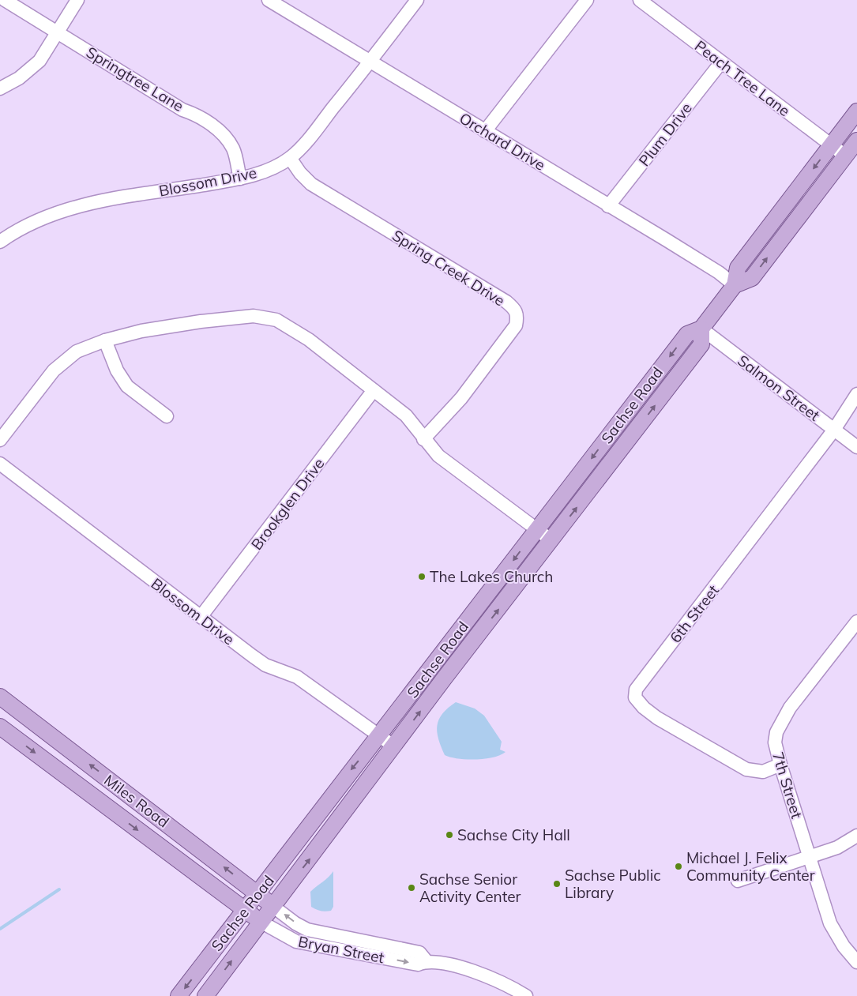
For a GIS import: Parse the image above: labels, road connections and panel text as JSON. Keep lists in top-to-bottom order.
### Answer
{
  "streets": {
    "main road": ["Sachse Road", "Miles Road"],
    "street": [
      "Peach Tree Lane",
      "Springtree Lane",
      "Plum Drive",
      "Orchard Drive",
      "Blossom Drive",
      "Spring Creek Drive",
      "Salmon Street",
      "Brookglen Drive",
      "6th Street",
      "7th Street",
      "Bryan Street"
    ]
  },
  "crossings": [
    ["Peach Tree Lane", "Plum Drive"],
    ["Peach Tree Lane", "Sachse Road"],
    ["Springtree Lane", "Blossom Drive"],
    ["Plum Drive", "Orchard Drive"],
    ["Orchard Drive", "Blossom Drive"],
    ["Orchard Drive", "Sachse Road"],
    ["Blossom Drive", "Spring Creek Drive"],
    ["Blossom Drive", "Sachse Road"],
    ["Blossom Drive", "Brookglen Drive"],
    ["Salmon Street", "Sachse Road"],
    ["Salmon Street", "6th Street"],
    ["Sachse Road", "Miles Road"],
    ["Sachse Road", "Bryan Street"],
    ["6th Street", "7th Street"],
    ["Miles Road", "Bryan Street"]
  ],
  "places": [
    "The Lakes Church",
    "Sachse City Hall",
    "Michael J. Felix Community Center",
    "Sachse Public Library",
    "Sachse Senior Activity Center"
  ]
}
